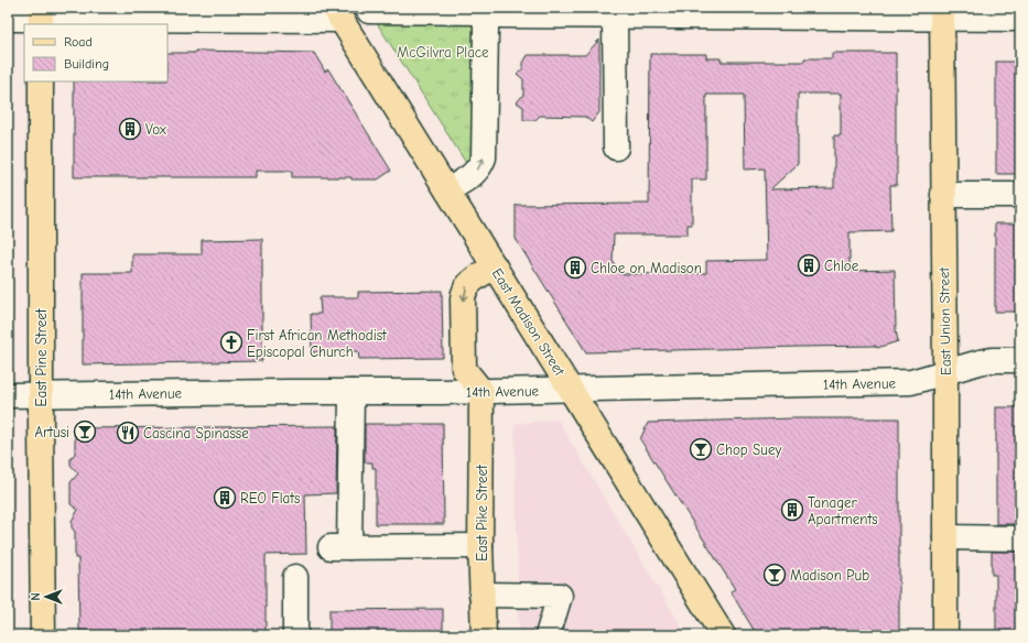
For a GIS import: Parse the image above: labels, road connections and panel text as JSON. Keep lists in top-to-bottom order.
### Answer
{
  "streets": {
    "main road": [
      "East Madison Street",
      "East Union Street",
      "East Pine Street",
      "East Pike Street"
    ],
    "street": ["14th Avenue"]
  },
  "crossings": [
    ["East Madison Street", "14th Avenue"],
    ["East Union Street", "14th Avenue"],
    ["East Pine Street", "14th Avenue"],
    ["14th Avenue", "East Pike Street"]
  ],
  "parks": ["McGilvra Place"],
  "places": {
    "building": [
      "Vox",
      "Chloe",
      "Chloe on Madison",
      "REO Flats",
      "Tanager Apartments"
    ],
    "church": ["First African Methodist Episcopal Church"],
    "bar": ["Artusi", "Chop Suey", "Madison Pub"],
    "restaurant": ["Cascina Spinasse"]
  },
  "legend": ["Road", "Building"],
  "north": "left"
}
